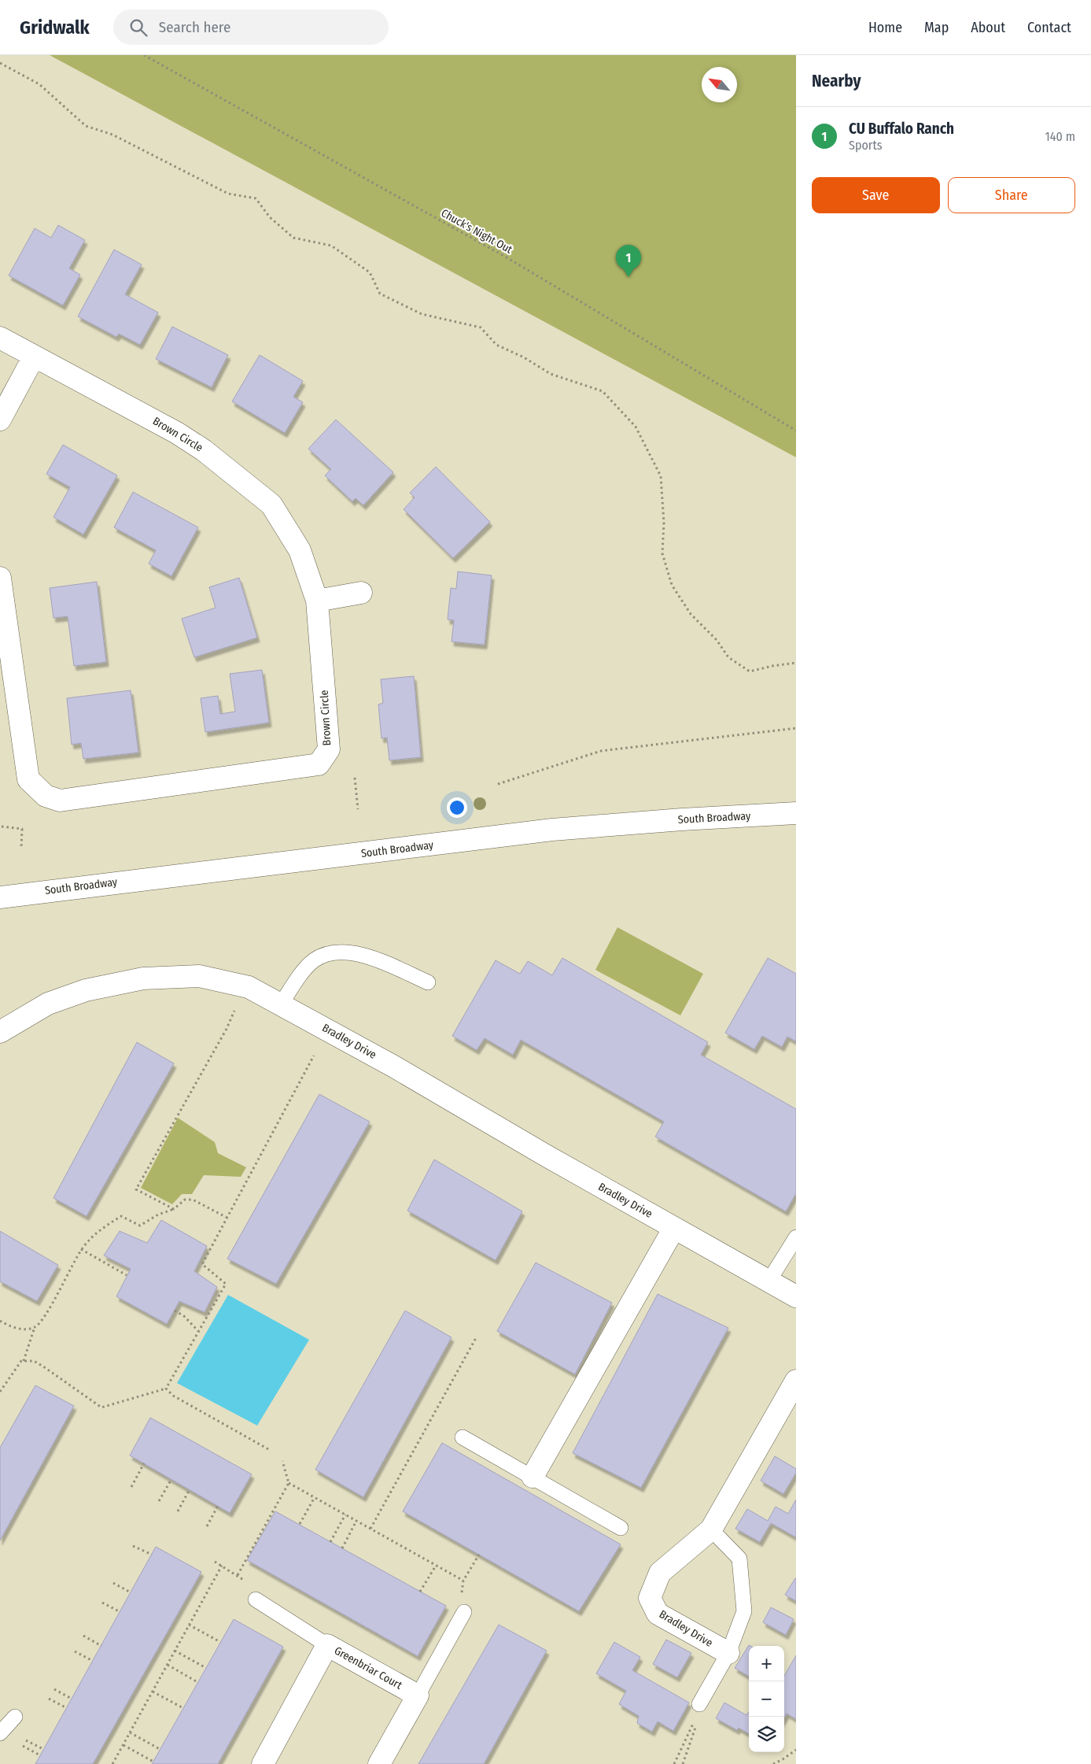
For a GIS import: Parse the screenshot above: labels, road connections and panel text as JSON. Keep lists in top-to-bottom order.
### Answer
{
  "streets": {
    "main road": [
      "Brown Circle",
      "South Broadway",
      "Bradley Drive",
      "Greenbriar Court"
    ],
    "path": ["Chuck's Night Out"]
  },
  "north": "top left",
  "page": {
    "header": "Gridwalk",
    "search": "Search here",
    "nav": [
      "Home",
      "Map",
      "About",
      "Contact"
    ],
    "heading": "Nearby",
    "list": [
      {
        "mark": "1",
        "name": "CU Buffalo Ranch",
        "note": "Sports",
        "value": "140 m"
      }
    ],
    "buttons": ["Save", "Share"],
    "pins": "1",
    "map_buttons": ["+", "−"]
  }
}
